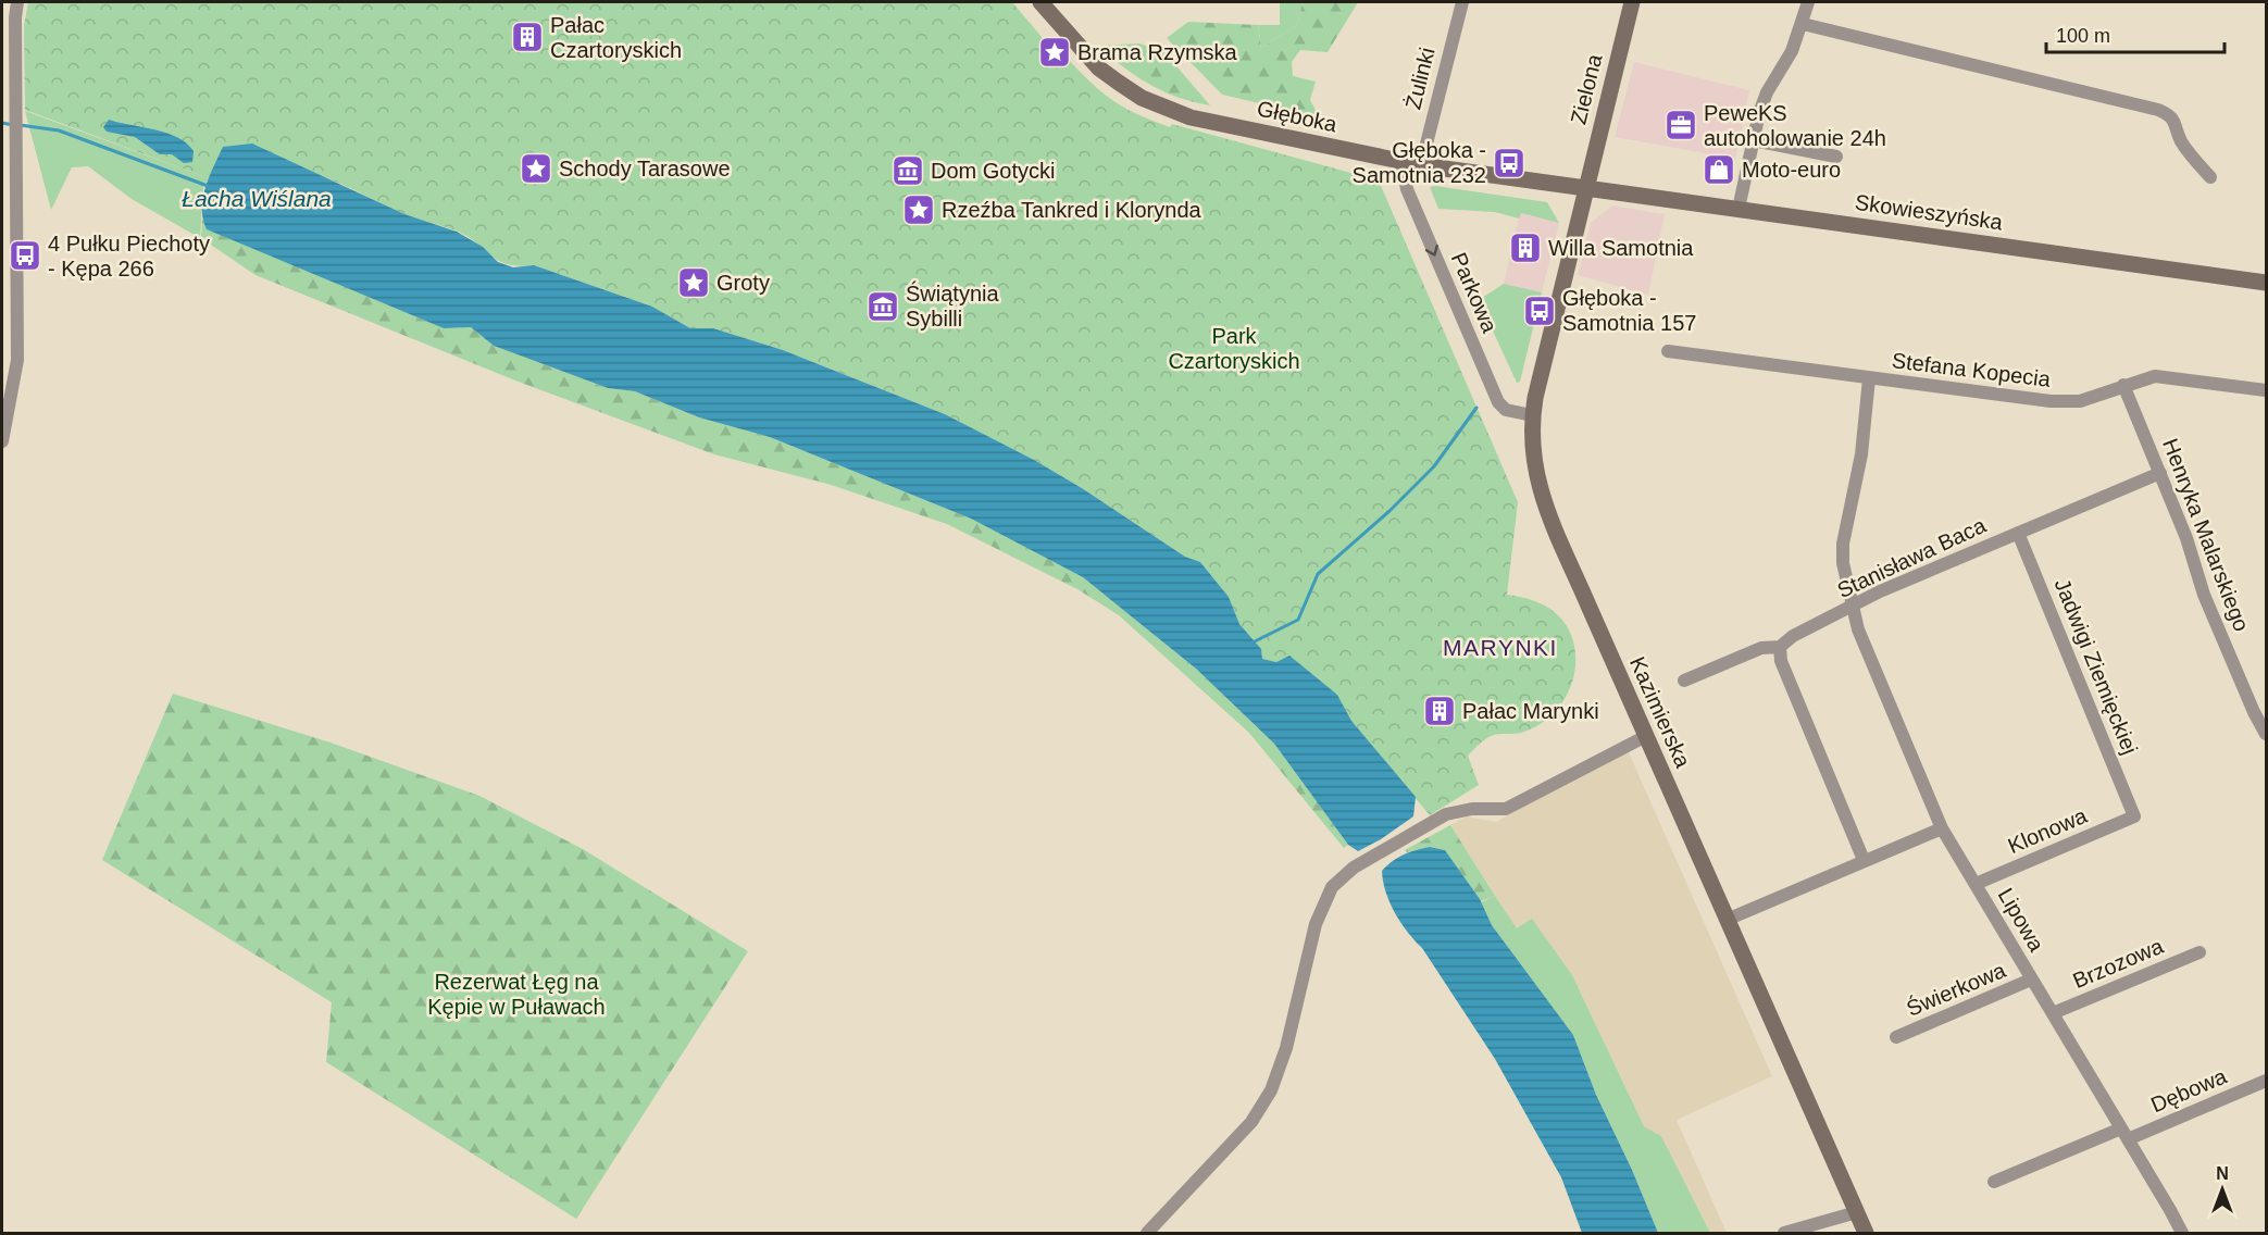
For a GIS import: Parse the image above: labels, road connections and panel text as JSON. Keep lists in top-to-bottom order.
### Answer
{
  "streets": {
    "main road": [
      "Zielona",
      "Głęboka",
      "Skowieszyńska",
      "Kazimierska"
    ],
    "street": [
      "Żulinki",
      "Parkowa",
      "Stefana Kopecia",
      "Henryka Malarskiego",
      "Stanisława Baca",
      "Jadwigi Ziemięckiej",
      "Klonowa",
      "Lipowa",
      "Brzozowa",
      "Świerkowa",
      "Dębowa"
    ]
  },
  "crossings": [
    ["Żulinki", "Głęboka"],
    ["Zielona", "Głęboka"],
    ["Zielona", "Skowieszyńska"],
    ["Zielona", "Kazimierska"],
    ["Głęboka", "Skowieszyńska"],
    ["Głęboka", "Parkowa"],
    ["Głęboka", "Kazimierska"],
    ["Skowieszyńska", "Kazimierska"],
    ["Parkowa", "Kazimierska"],
    ["Stefana Kopecia", "Henryka Malarskiego"],
    ["Stefana Kopecia", "Lipowa"],
    ["Henryka Malarskiego", "Stanisława Baca"],
    ["Stanisława Baca", "Jadwigi Ziemięckiej"],
    ["Stanisława Baca", "Lipowa"],
    ["Jadwigi Ziemięckiej", "Klonowa"],
    ["Klonowa", "Lipowa"],
    ["Lipowa", "Brzozowa"],
    ["Lipowa", "Świerkowa"],
    ["Lipowa", "Dębowa"]
  ],
  "one_way": ["Parkowa"],
  "districts": ["MARYNKI"],
  "water": ["Łacha Wiślana"],
  "parks": ["Park Czartoryskich", "Rezerwat Łęg na Kępie w Puławach"],
  "places": {
    "building": ["Pałac Czartoryskich", "Willa Samotnia", "Pałac Marynki"],
    "place": [
      "Brama Rzymska",
      "Schody Tarasowe",
      "Rzeźba Tankred i Klorynda",
      "Groty"
    ],
    "office": ["PeweKS autoholowanie 24h"],
    "bus stop": ["Głęboka - Samotnia 232", "4 Pułku Piechoty - Kępa 266", "Głęboka - Samotnia 157"],
    "shop": ["Moto-euro"],
    "museum": ["Dom Gotycki", "Świątynia Sybilli"]
  },
  "scale_bar": "100 m",
  "north": "top"
}
